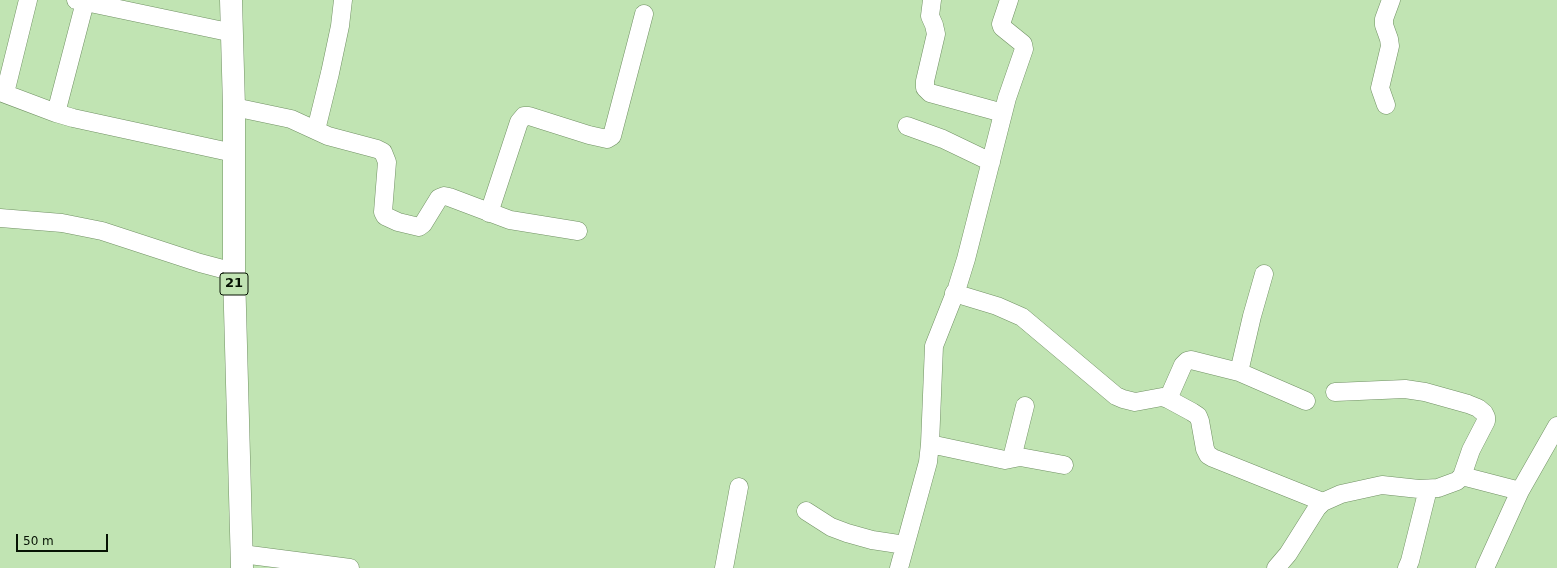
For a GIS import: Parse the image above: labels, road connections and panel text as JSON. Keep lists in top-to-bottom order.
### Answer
{
  "streets": {
    "highway": ["21"]
  },
  "scale_bar": "50 m"
}
